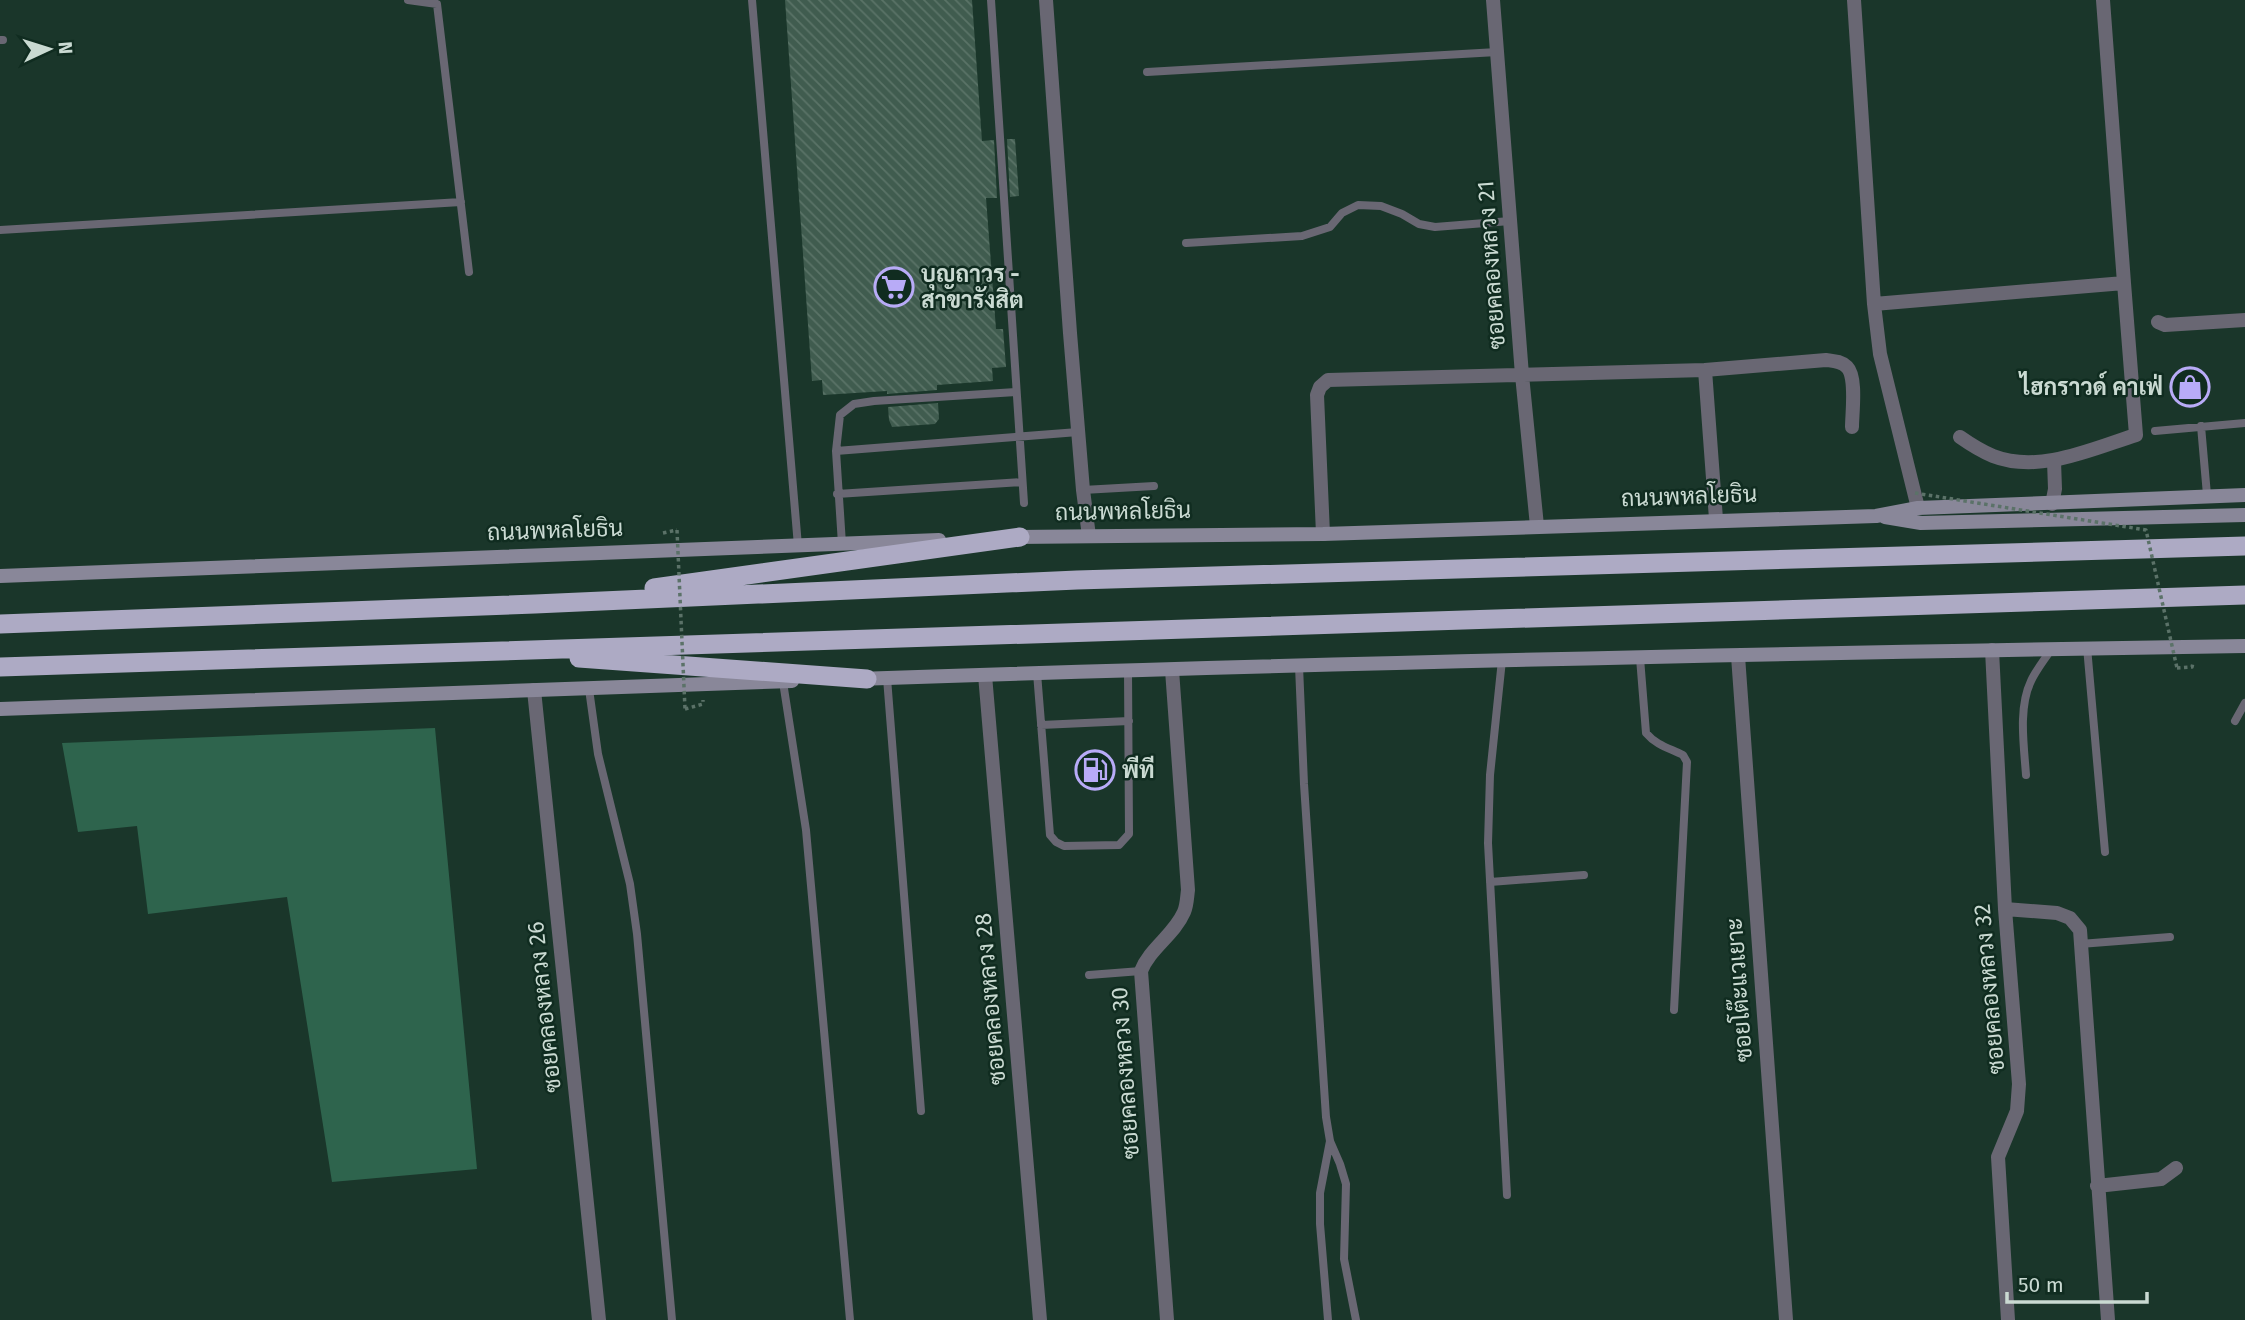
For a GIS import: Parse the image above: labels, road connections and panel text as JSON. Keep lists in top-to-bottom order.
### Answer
{
  "streets": {
    "main road": ["ถนนพหลโยธิน"],
    "street": [
      "ซอยคลองหลวง 21",
      "ซอยคลองหลวง 32",
      "ซอยโต๊ะแวเยาะ",
      "ซอยคลองหลวง 28",
      "ซอยคลองหลวง 26",
      "ซอยคลองหลวง 30"
    ]
  },
  "crossings": [
    ["ซอยคลองหลวง 21", "ถนนพหลโยธิน"]
  ],
  "places": {
    "supermarket": ["บุญถาวร - สาขารังสิต"],
    "shop": ["ไฮกราวด์ คาเฟ่"],
    "fuel station": ["พีที"]
  },
  "scale_bar": "50 m",
  "north": "right"
}
